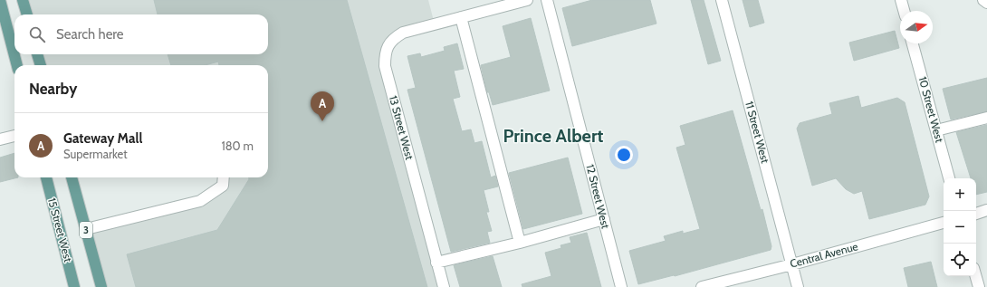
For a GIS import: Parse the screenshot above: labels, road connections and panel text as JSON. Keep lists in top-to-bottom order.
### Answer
{
  "streets": {
    "main road": ["15 Street West", "3"],
    "street": [
      "10 Street West",
      "13 Street West",
      "11 Street West",
      "12 Street West",
      "Central Avenue"
    ]
  },
  "crossings": [
    ["11 Street West", "Central Avenue"]
  ],
  "districts": ["Prince Albert"],
  "north": "right",
  "page": {
    "search": "Search here",
    "heading": "Nearby",
    "pins": "A",
    "list": [
      {
        "mark": "A",
        "name": "Gateway Mall",
        "note": "Supermarket",
        "value": "180 m"
      }
    ],
    "map_buttons": ["+", "−"]
  }
}
